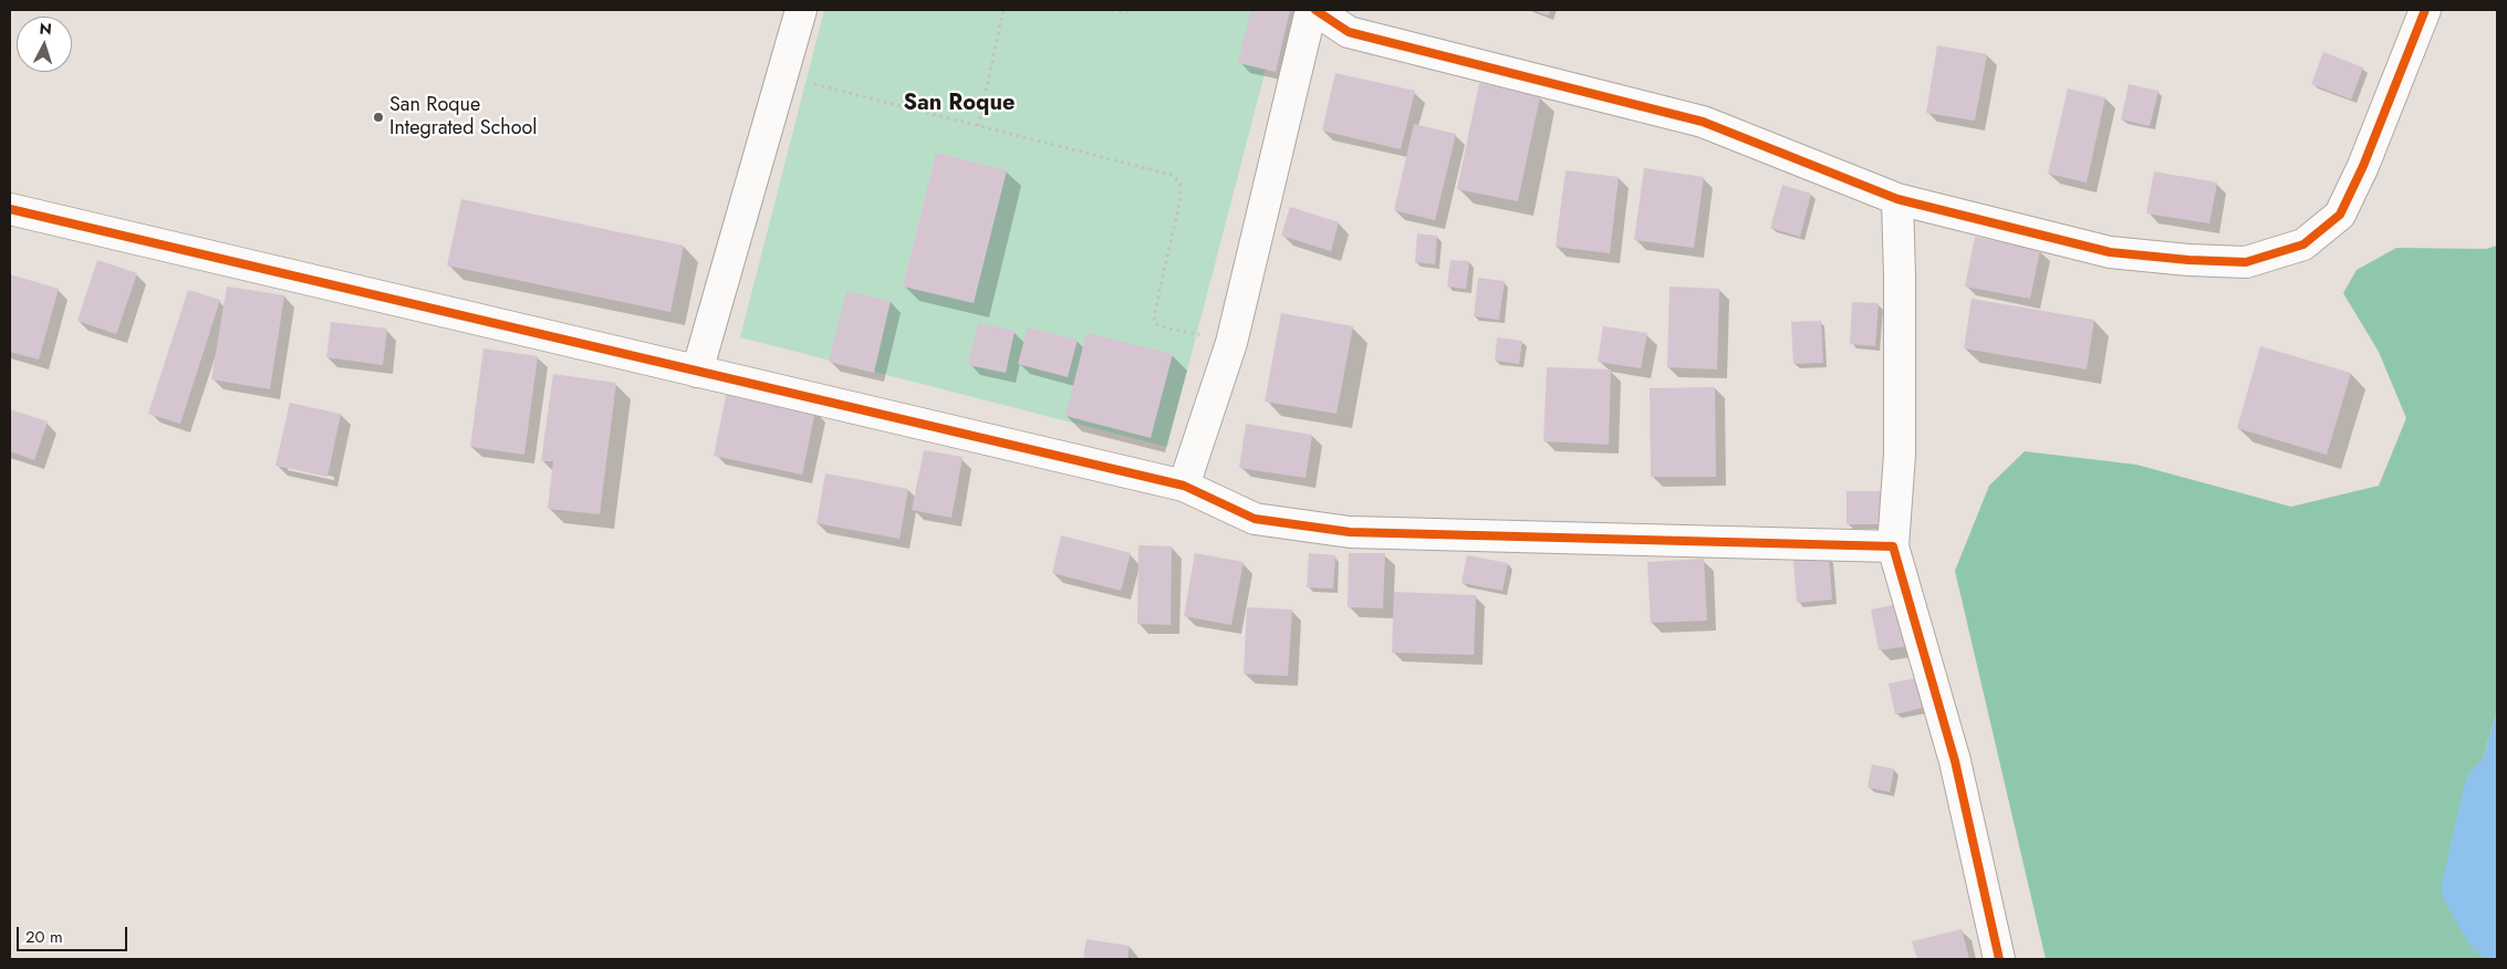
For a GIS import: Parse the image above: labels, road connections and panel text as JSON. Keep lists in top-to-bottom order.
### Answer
{
  "districts": ["San Roque"],
  "places": ["San Roque Integrated School"],
  "scale_bar": "20 m",
  "north": "top"
}
